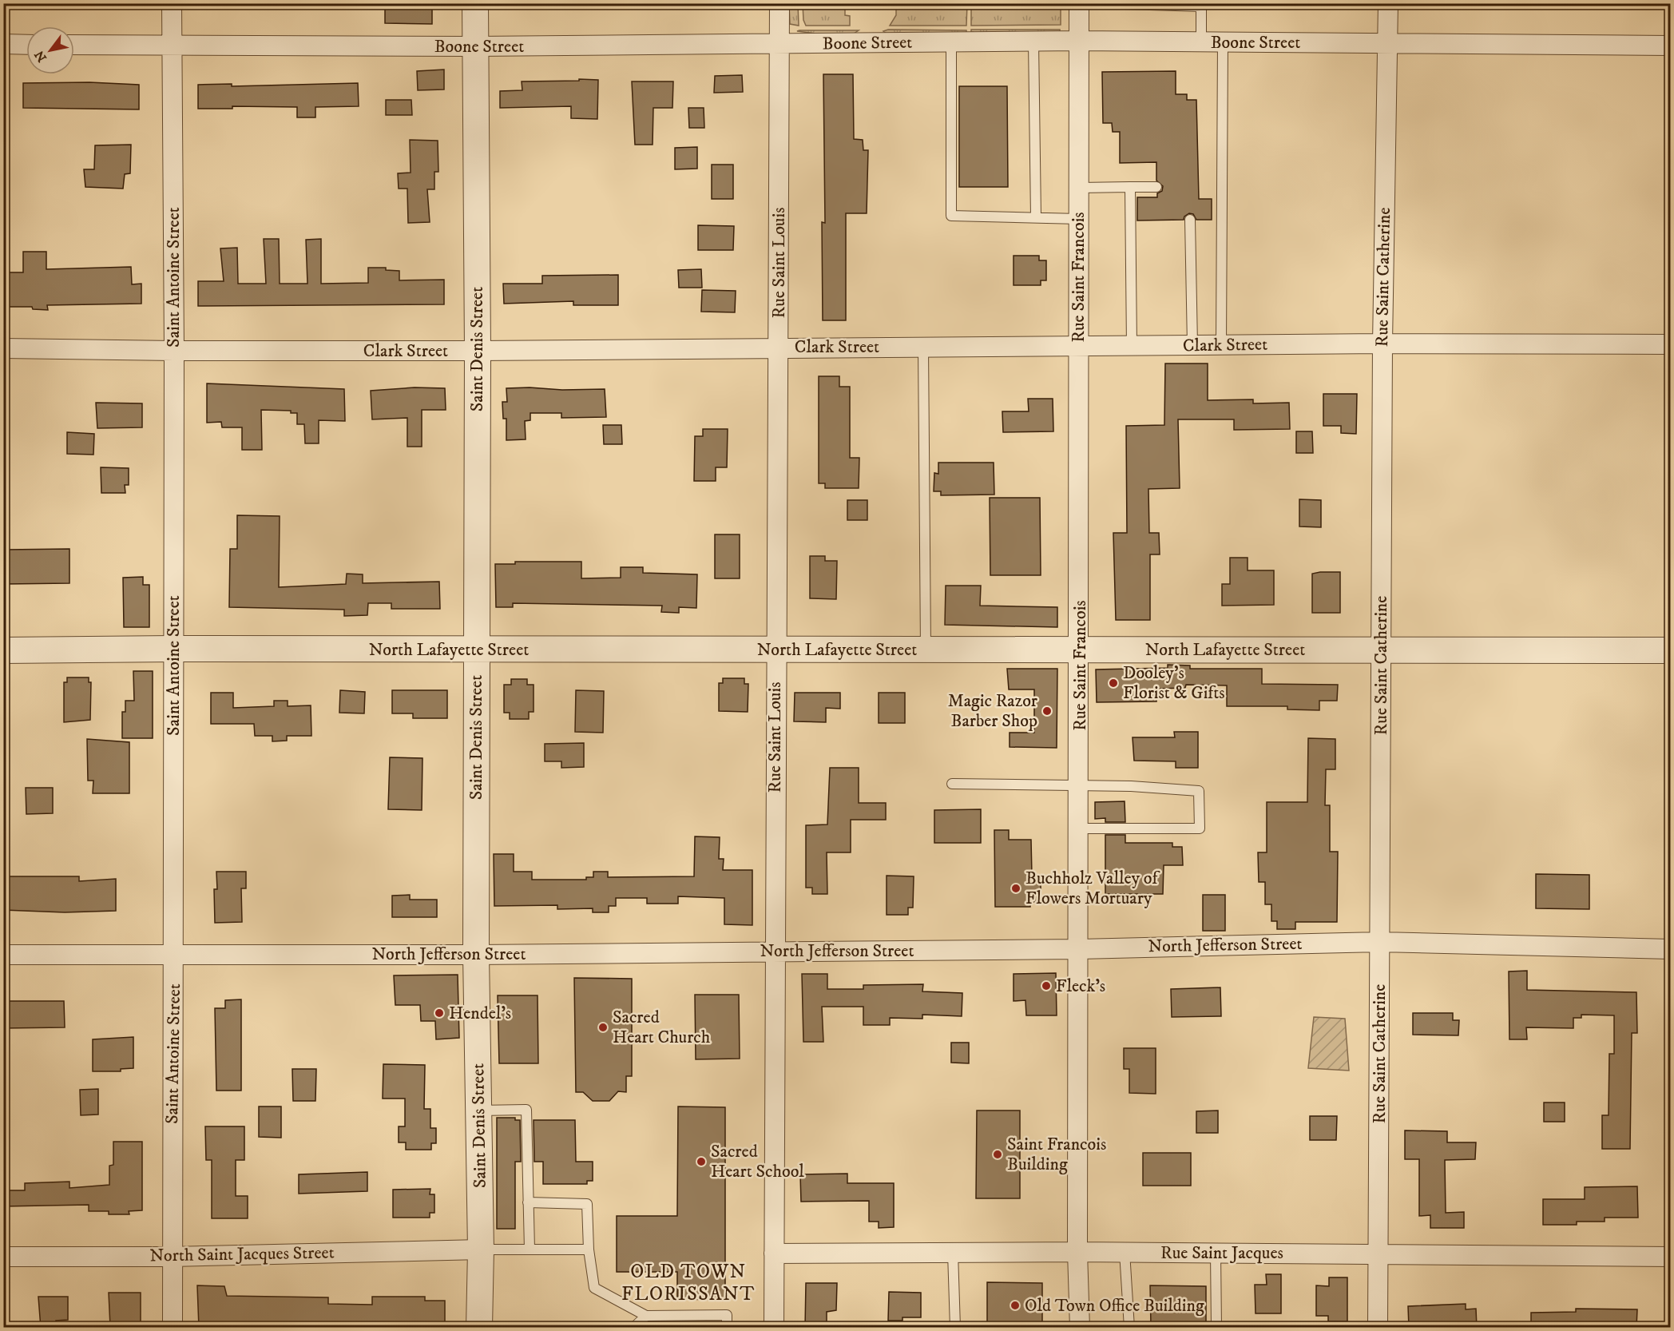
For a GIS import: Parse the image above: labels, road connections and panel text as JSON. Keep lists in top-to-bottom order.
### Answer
{
  "streets": {
    "street": [
      "Boone Street",
      "Rue Saint Louis",
      "Saint Antoine Street",
      "Rue Saint Francois",
      "Rue Saint Catherine",
      "Clark Street",
      "Saint Denis Street",
      "North Lafayette Street",
      "North Jefferson Street",
      "Rue Saint Jacques",
      "North Saint Jacques Street"
    ]
  },
  "crossings": [
    ["Boone Street", "Rue Saint Louis"],
    ["Boone Street", "Saint Antoine Street"],
    ["Boone Street", "Rue Saint Francois"],
    ["Boone Street", "Rue Saint Catherine"],
    ["Boone Street", "Saint Denis Street"],
    ["Rue Saint Louis", "Clark Street"],
    ["Rue Saint Louis", "North Lafayette Street"],
    ["Rue Saint Louis", "North Jefferson Street"],
    ["Rue Saint Louis", "Rue Saint Jacques"],
    ["Saint Antoine Street", "Clark Street"],
    ["Saint Antoine Street", "North Lafayette Street"],
    ["Saint Antoine Street", "North Jefferson Street"],
    ["Saint Antoine Street", "North Saint Jacques Street"],
    ["Rue Saint Francois", "Clark Street"],
    ["Rue Saint Francois", "North Lafayette Street"],
    ["Rue Saint Francois", "North Jefferson Street"],
    ["Rue Saint Francois", "Rue Saint Jacques"],
    ["Rue Saint Catherine", "Clark Street"],
    ["Rue Saint Catherine", "North Lafayette Street"],
    ["Rue Saint Catherine", "North Jefferson Street"],
    ["Rue Saint Catherine", "Rue Saint Jacques"],
    ["Clark Street", "Saint Denis Street"],
    ["Saint Denis Street", "North Lafayette Street"],
    ["Saint Denis Street", "North Jefferson Street"],
    ["Saint Denis Street", "North Saint Jacques Street"]
  ],
  "districts": ["OLD TOWN FLORISSANT"],
  "places": [
    "Dooley's Florist & Gifts",
    "Magic Razor Barber Shop",
    "Buchholz Valley of Flowers Mortuary",
    "Fleck's",
    "Hendel's",
    "Sacred Heart Church",
    "Saint Francois Building",
    "Sacred Heart School",
    "Old Town Office Building"
  ],
  "north": "bottom left"
}
